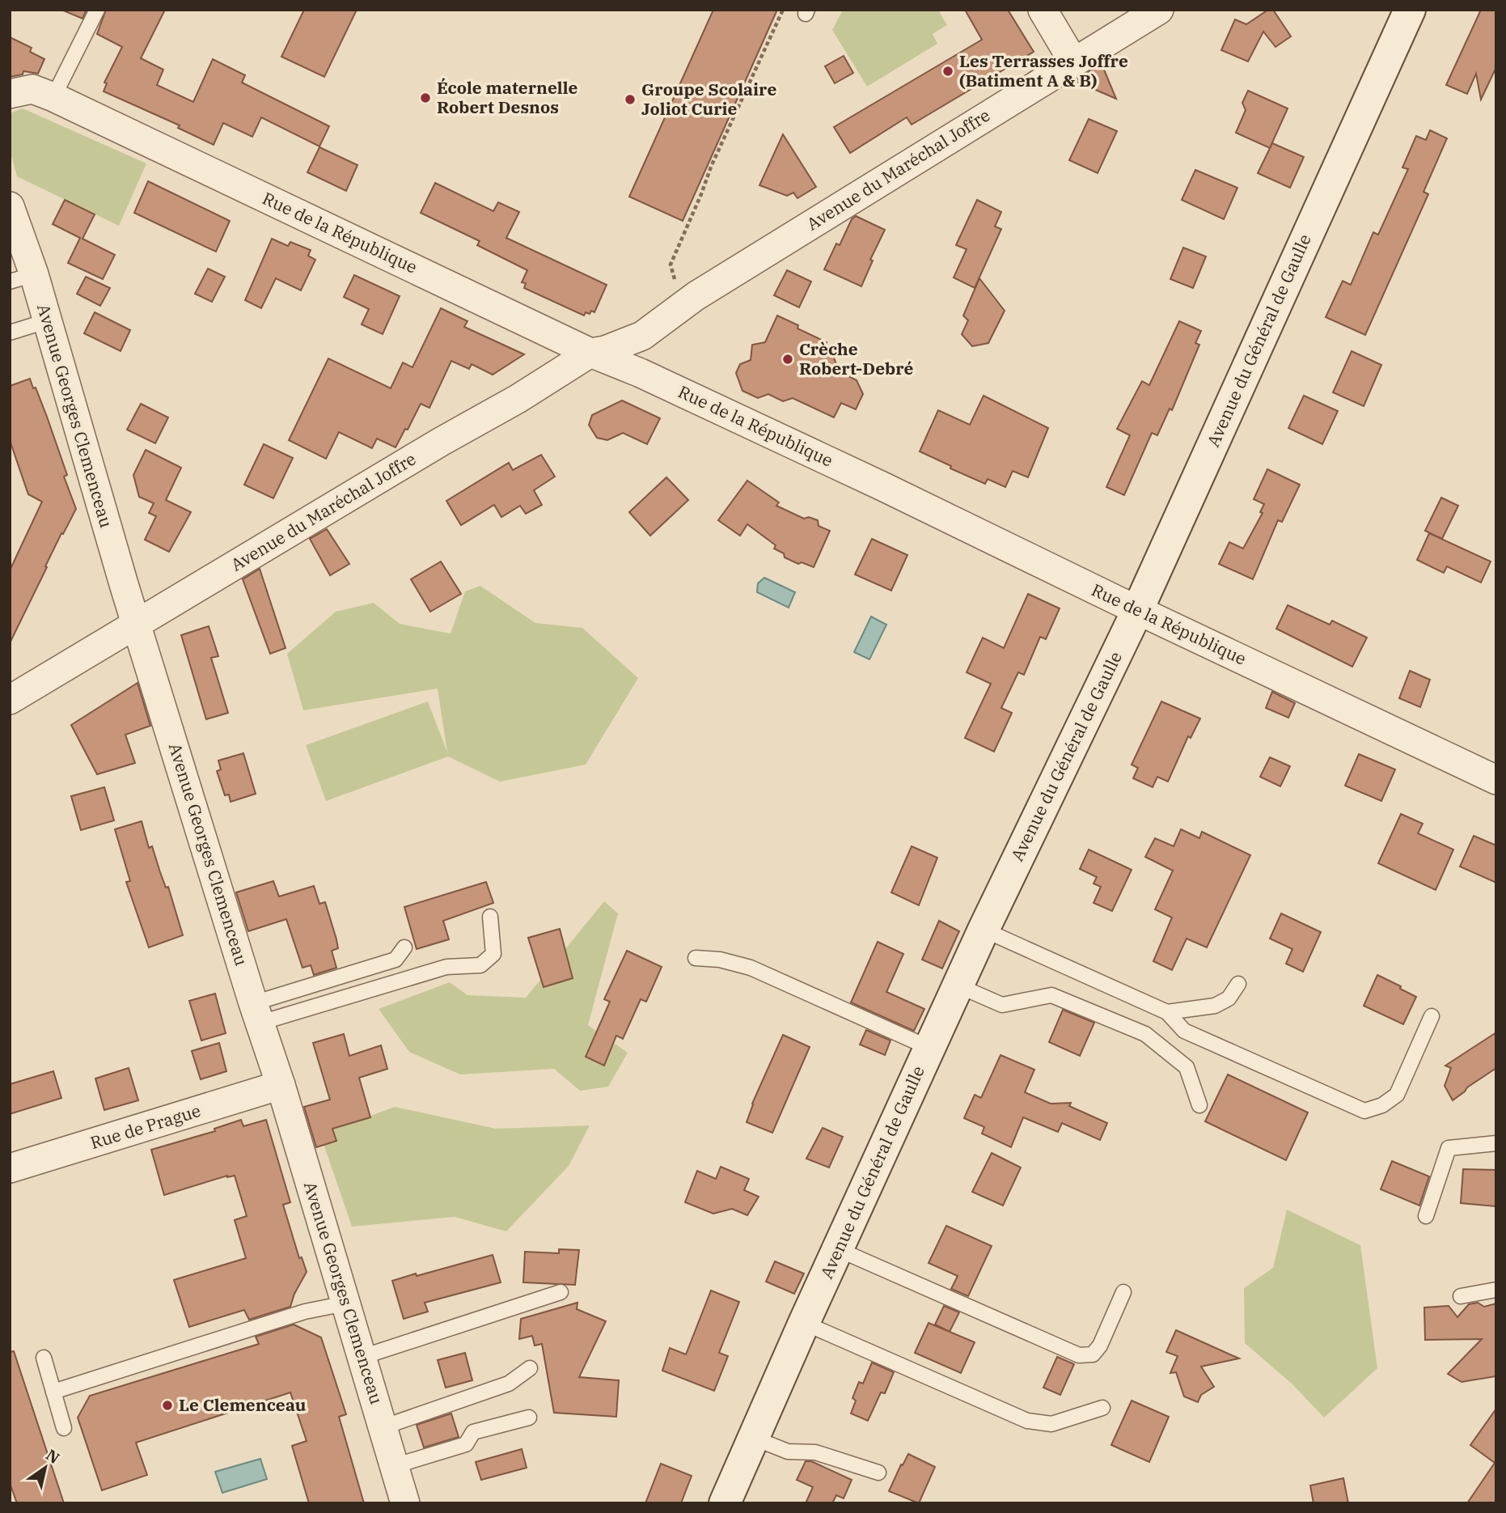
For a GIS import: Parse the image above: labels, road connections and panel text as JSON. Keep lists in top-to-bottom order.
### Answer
{
  "streets": {
    "street": [
      "Avenue du Maréchal Joffre",
      "Rue de la République",
      "Avenue du Général de Gaulle",
      "Avenue Georges Clemenceau",
      "Rue de Prague"
    ]
  },
  "crossings": [
    ["Avenue du Maréchal Joffre", "Rue de la République"],
    ["Avenue du Maréchal Joffre", "Avenue Georges Clemenceau"],
    ["Rue de la République", "Avenue du Général de Gaulle"],
    ["Avenue Georges Clemenceau", "Rue de Prague"]
  ],
  "places": [
    "Les Terrasses Joffre (Batiment A & B)",
    "École maternelle Robert Desnos",
    "Groupe Scolaire Joliot Curie",
    "Crèche Robert-Debré",
    "Le Clemenceau"
  ],
  "north": "top right"
}
